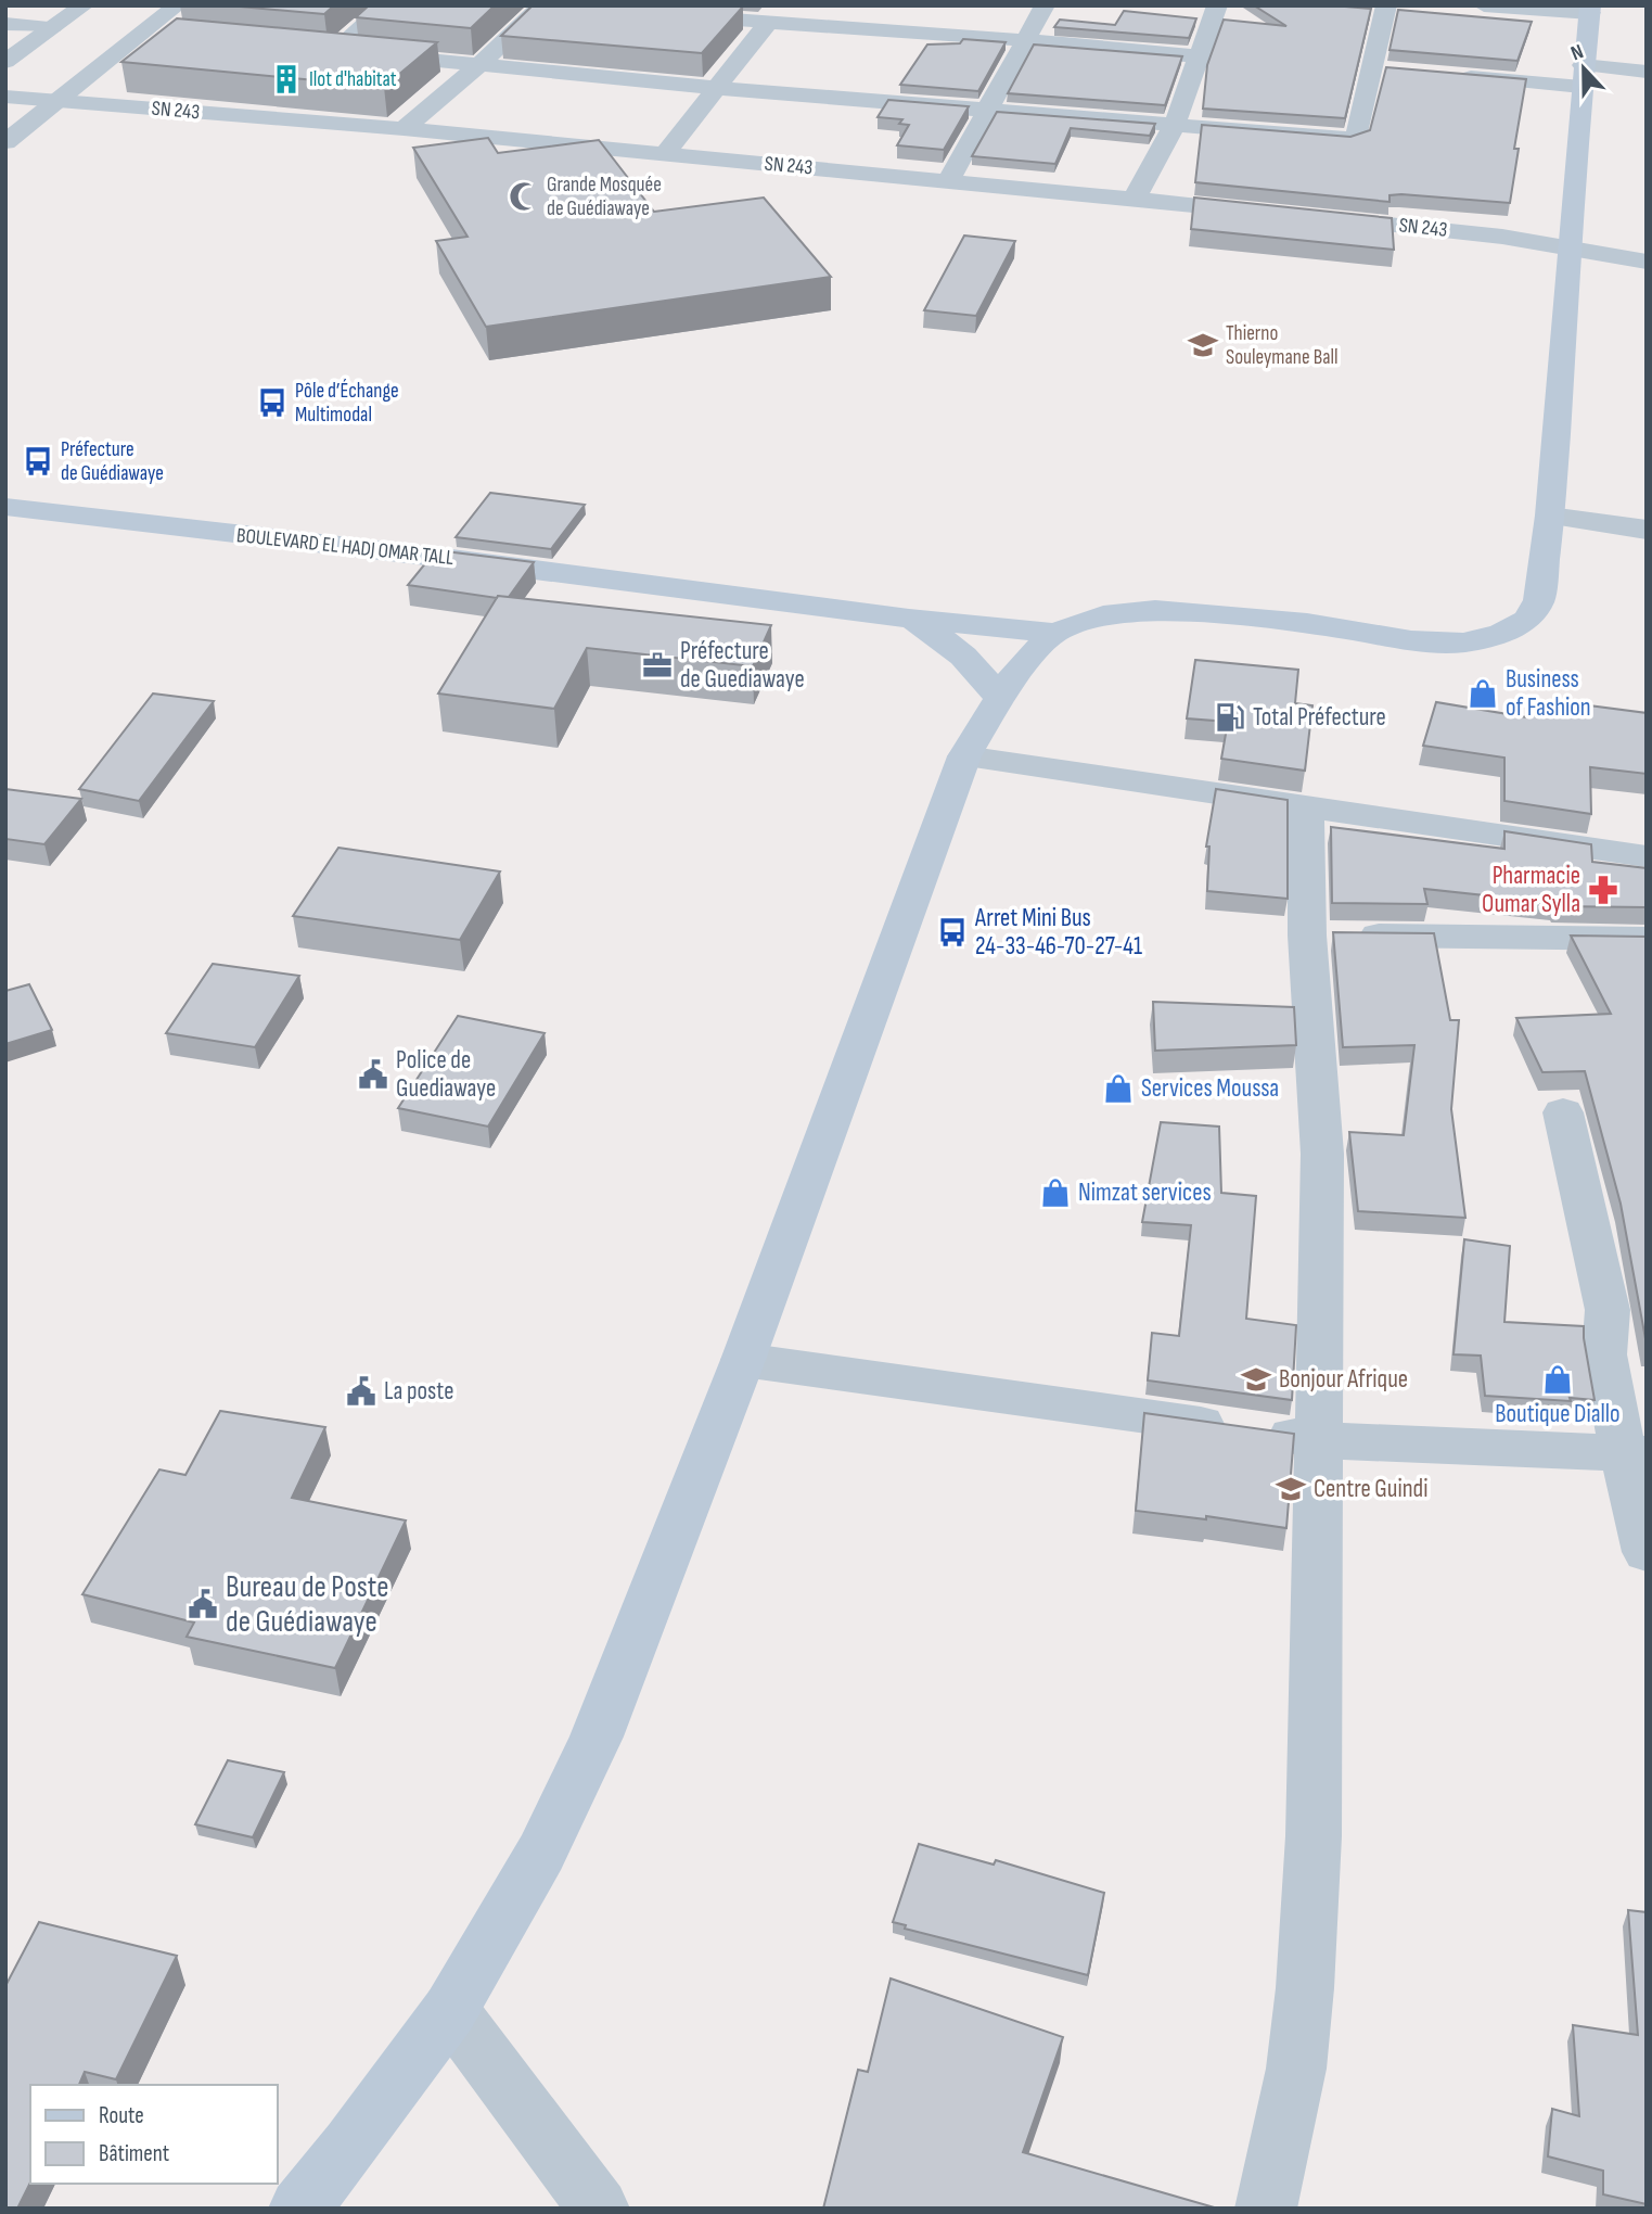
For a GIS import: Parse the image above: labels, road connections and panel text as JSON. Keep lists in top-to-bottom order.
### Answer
{
  "streets": {
    "main road": ["BOULEVARD EL HADJ OMAR TALL"],
    "street": ["SN 243"]
  },
  "places": {
    "building": ["Ilot d'habitat"],
    "mosque": ["Grande Mosquée de Guédiawaye"],
    "school or university": ["Thierno Souleymane Ball", "Bonjour Afrique", "Centre Guindi"],
    "bus stop": ["Pôle d’Échange Multimodal", "Préfecture de Guédiawaye", "Arret Mini Bus 24-33-46-70-27-41"],
    "office": ["Préfecture de Guediawaye"],
    "shop": [
      "Business of Fashion",
      "Services Moussa",
      "Nimzat services",
      "Boutique Diallo"
    ],
    "fuel station": ["Total Préfecture"],
    "pharmacy": ["Pharmacie Oumar Sylla"],
    "public building": ["Police de Guediawaye", "La poste", "Bureau de Poste de Guédiawaye"]
  },
  "legend": ["Route", "Bâtiment"],
  "north": "top"
}
